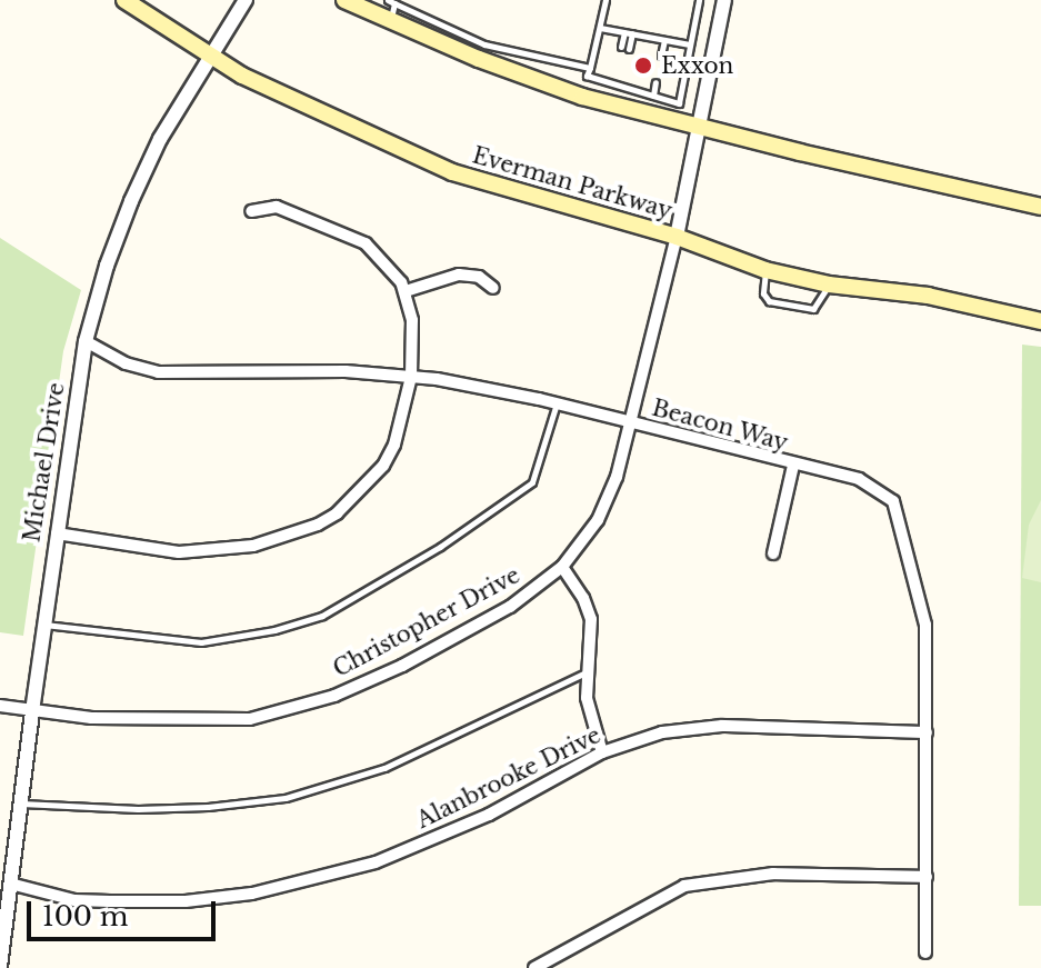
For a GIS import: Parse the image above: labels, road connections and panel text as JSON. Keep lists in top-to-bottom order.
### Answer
{
  "streets": {
    "main road": ["Everman Parkway"],
    "street": [
      "Beacon Way",
      "Michael Drive",
      "Christopher Drive",
      "Alanbrooke Drive"
    ]
  },
  "crossings": [
    ["Everman Parkway", "Michael Drive"],
    ["Everman Parkway", "Christopher Drive"],
    ["Beacon Way", "Michael Drive"],
    ["Beacon Way", "Christopher Drive"],
    ["Beacon Way", "Alanbrooke Drive"],
    ["Michael Drive", "Christopher Drive"],
    ["Michael Drive", "Alanbrooke Drive"]
  ],
  "places": ["Exxon"],
  "scale_bar": "100 m"
}
